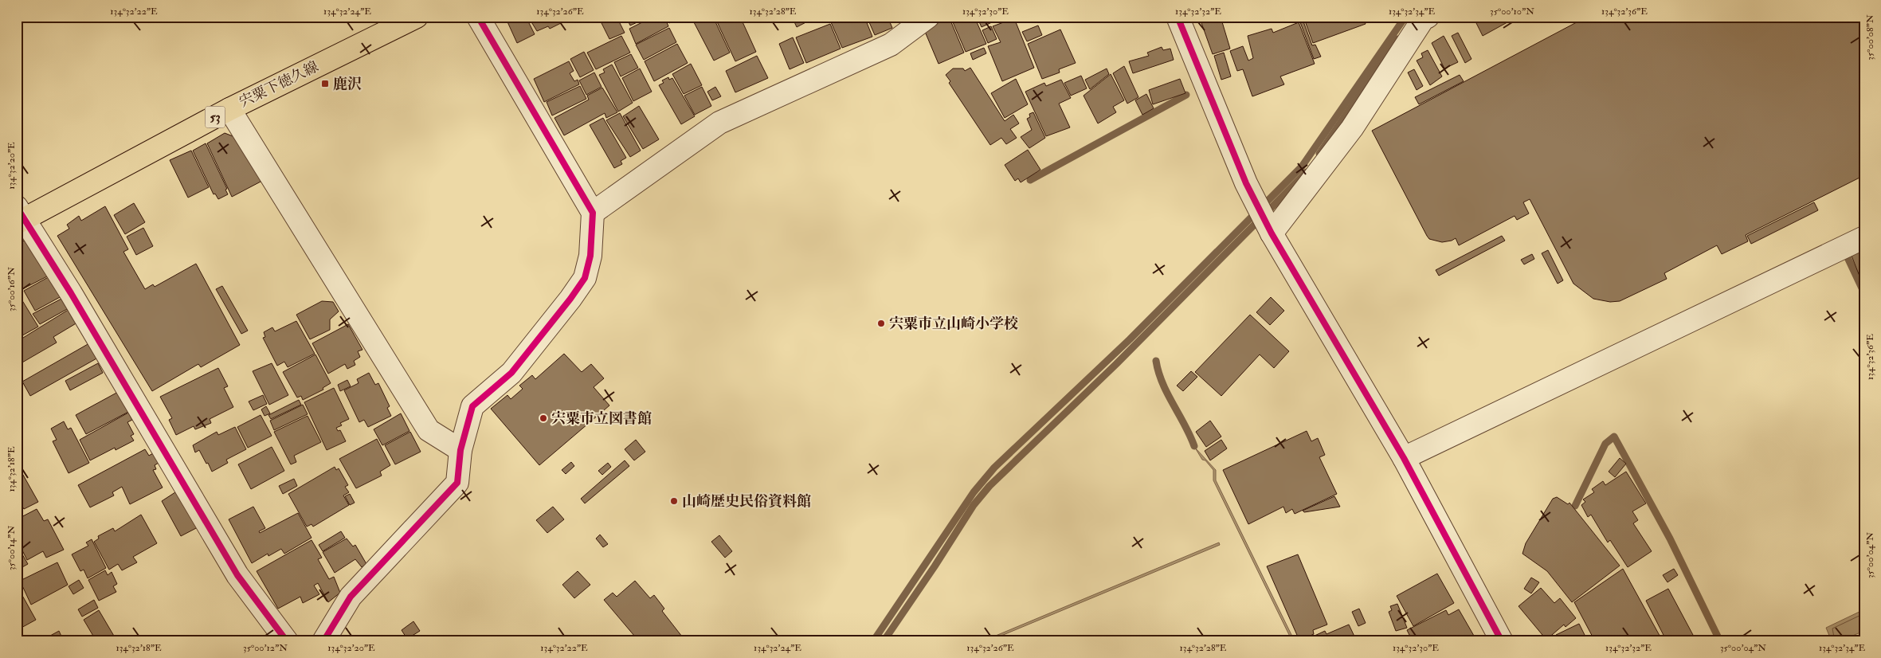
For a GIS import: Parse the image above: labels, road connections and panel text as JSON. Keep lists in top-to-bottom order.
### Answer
{
  "streets": {
    "main road": ["宍粟下徳久線", "53"]
  },
  "places": {
    "transit": ["鹿沢"],
    "other": ["宍粟市立山崎小学校", "宍粟市立図書館", "山崎歴史民俗資料館"]
  },
  "coordinates": [
    "134°32'22\"E",
    "134°32'24\"E",
    "134°32'26\"E",
    "134°32'28\"E",
    "134°32'30\"E",
    "134°32'32\"E",
    "134°32'34\"E",
    "35°00'10\"N",
    "134°32'36\"E",
    "35°00'08\"N",
    "134°32'20\"E",
    "35°00'16\"N",
    "134°32'18\"E",
    "35°00'14\"N",
    "35°00'04\"N",
    "35°00'12\"N"
  ]
}
